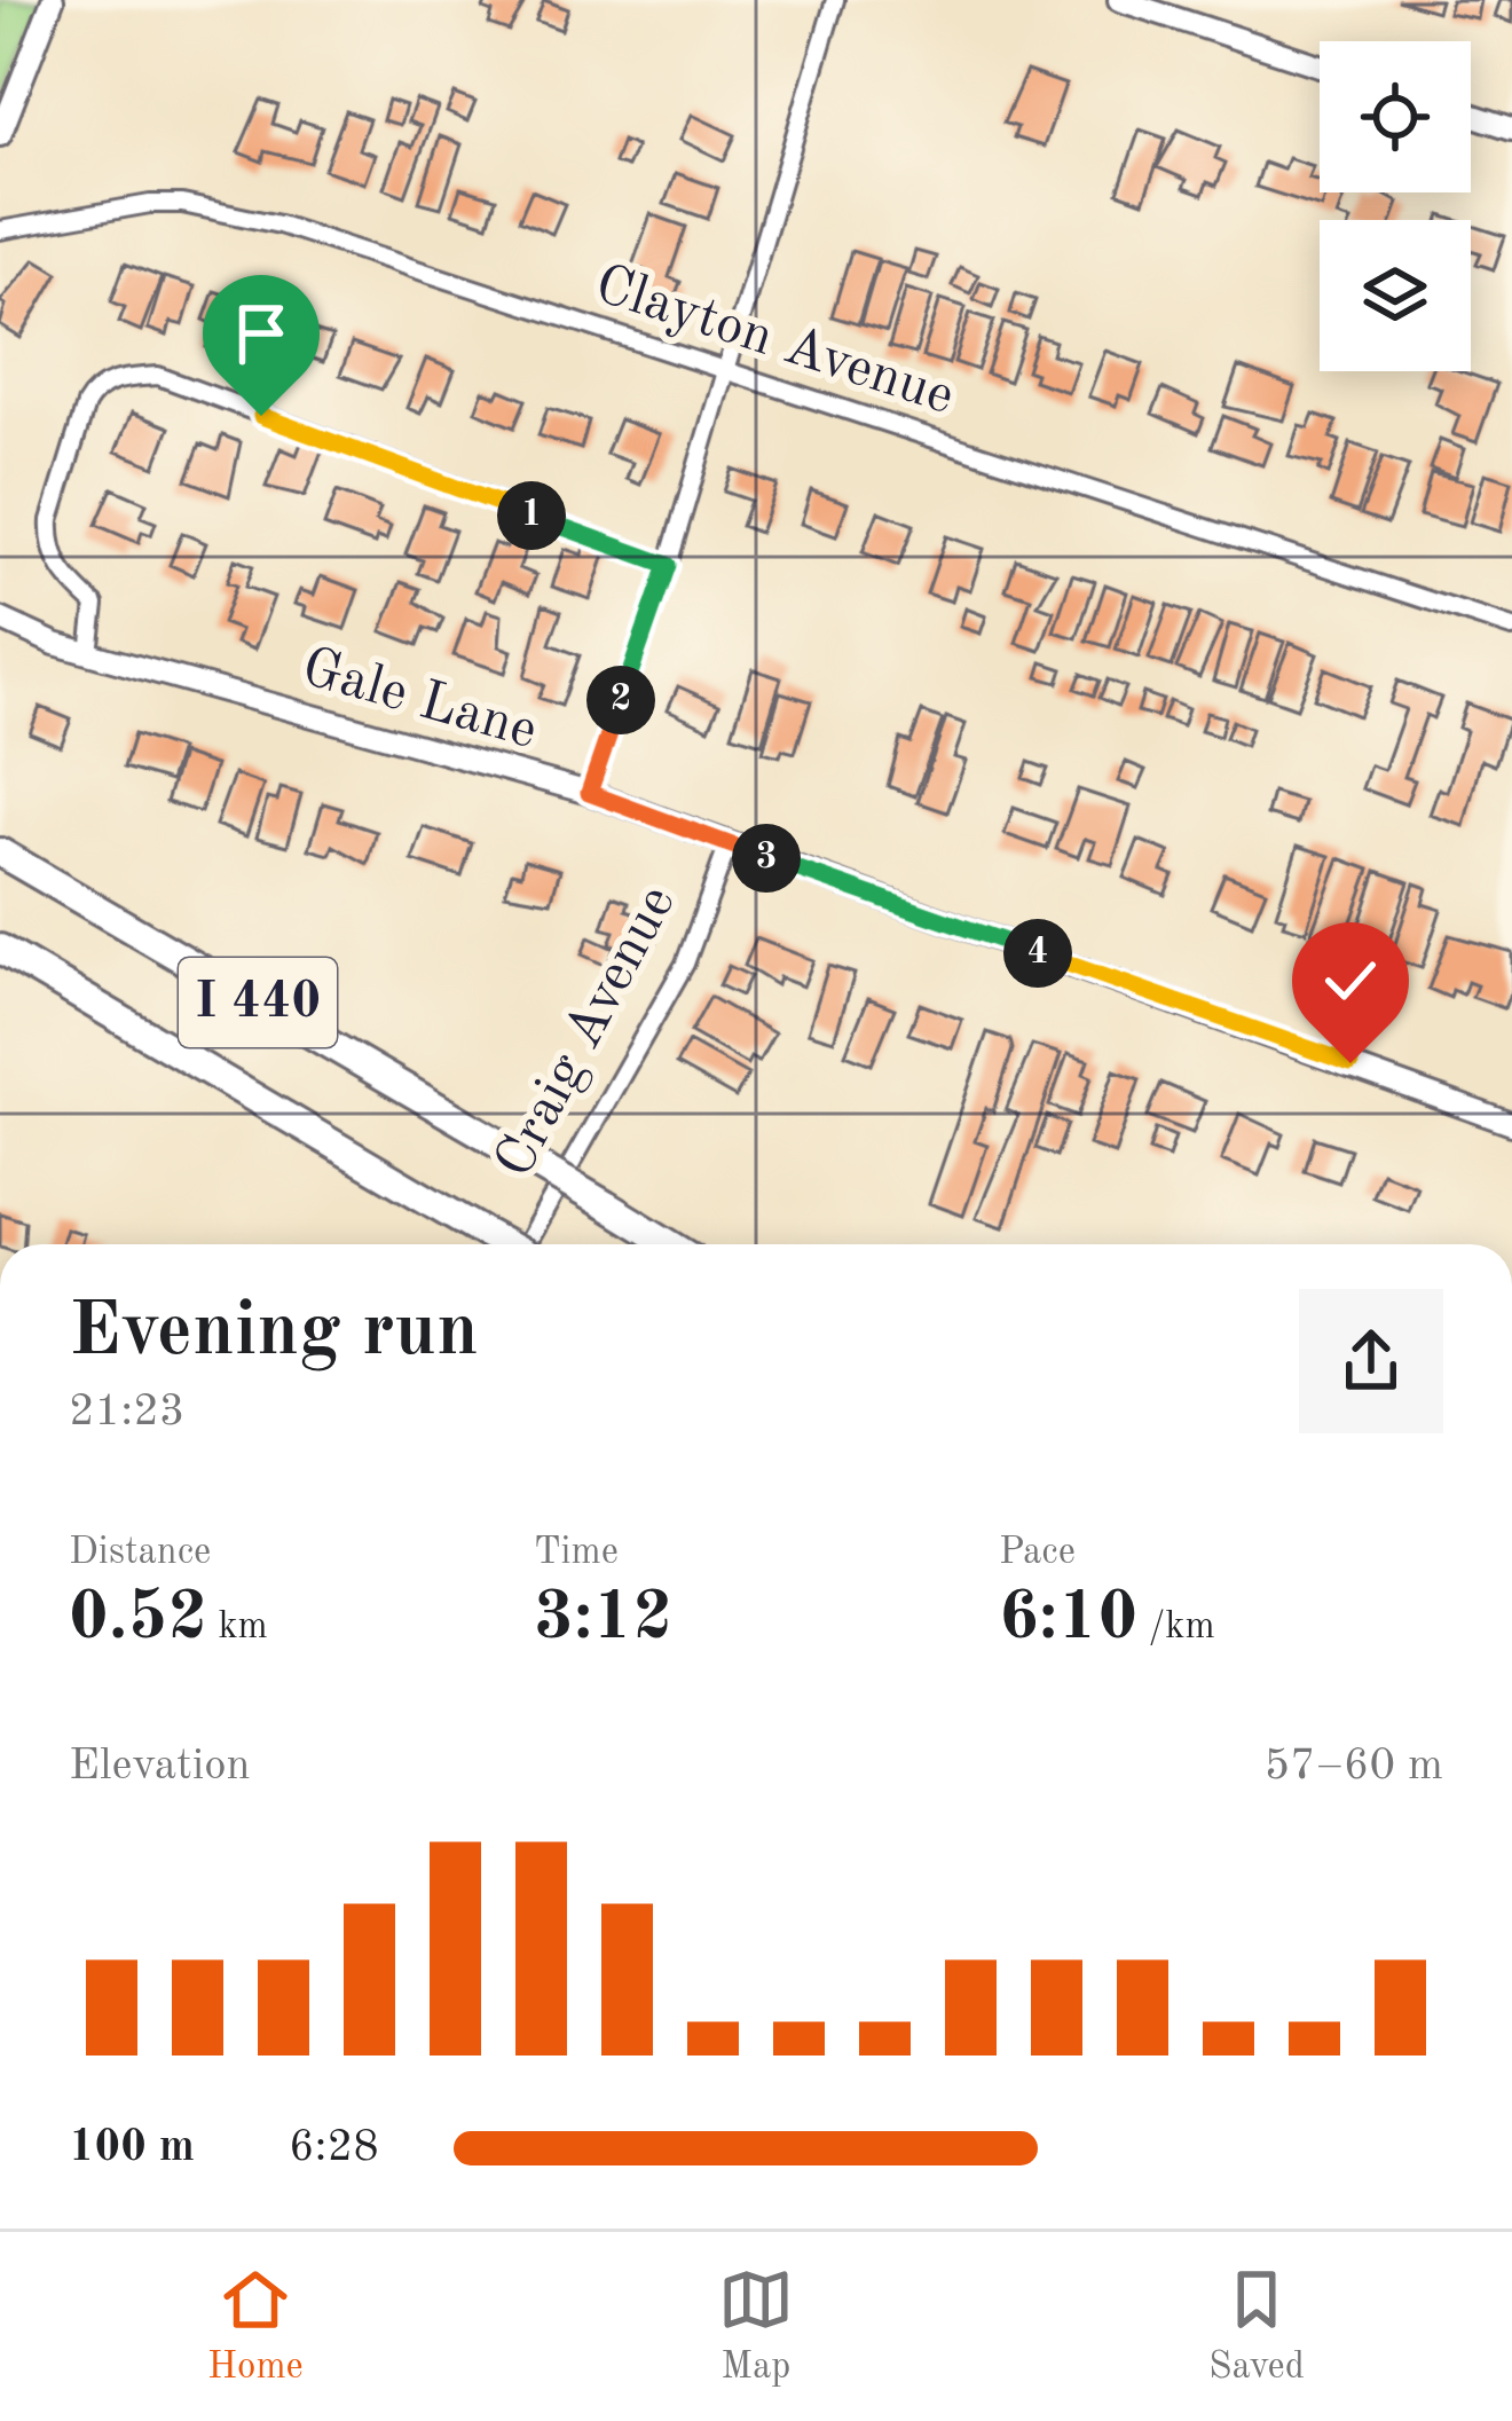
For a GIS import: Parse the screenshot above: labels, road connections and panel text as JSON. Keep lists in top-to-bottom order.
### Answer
{
  "streets": {
    "highway": ["I 440"],
    "street": ["Clayton Avenue", "Gale Lane", "Craig Avenue"]
  },
  "crossings": [
    ["Gale Lane", "Craig Avenue"]
  ],
  "page": {
    "pins": [
      "1",
      "2",
      "3",
      "4"
    ],
    "heading": ["Evening run", "21:23"],
    "stats": [
      ["Distance", "0.52 km"],
      ["Time", "3:12"],
      ["Pace", "6:10 /km"]
    ],
    "chart": ["Elevation", "57–60 m"],
    "list": [
      {
        "name": "100 m",
        "note": "6:28"
      }
    ],
    "tabs": ["Home", "Map", "Saved"]
  }
}
